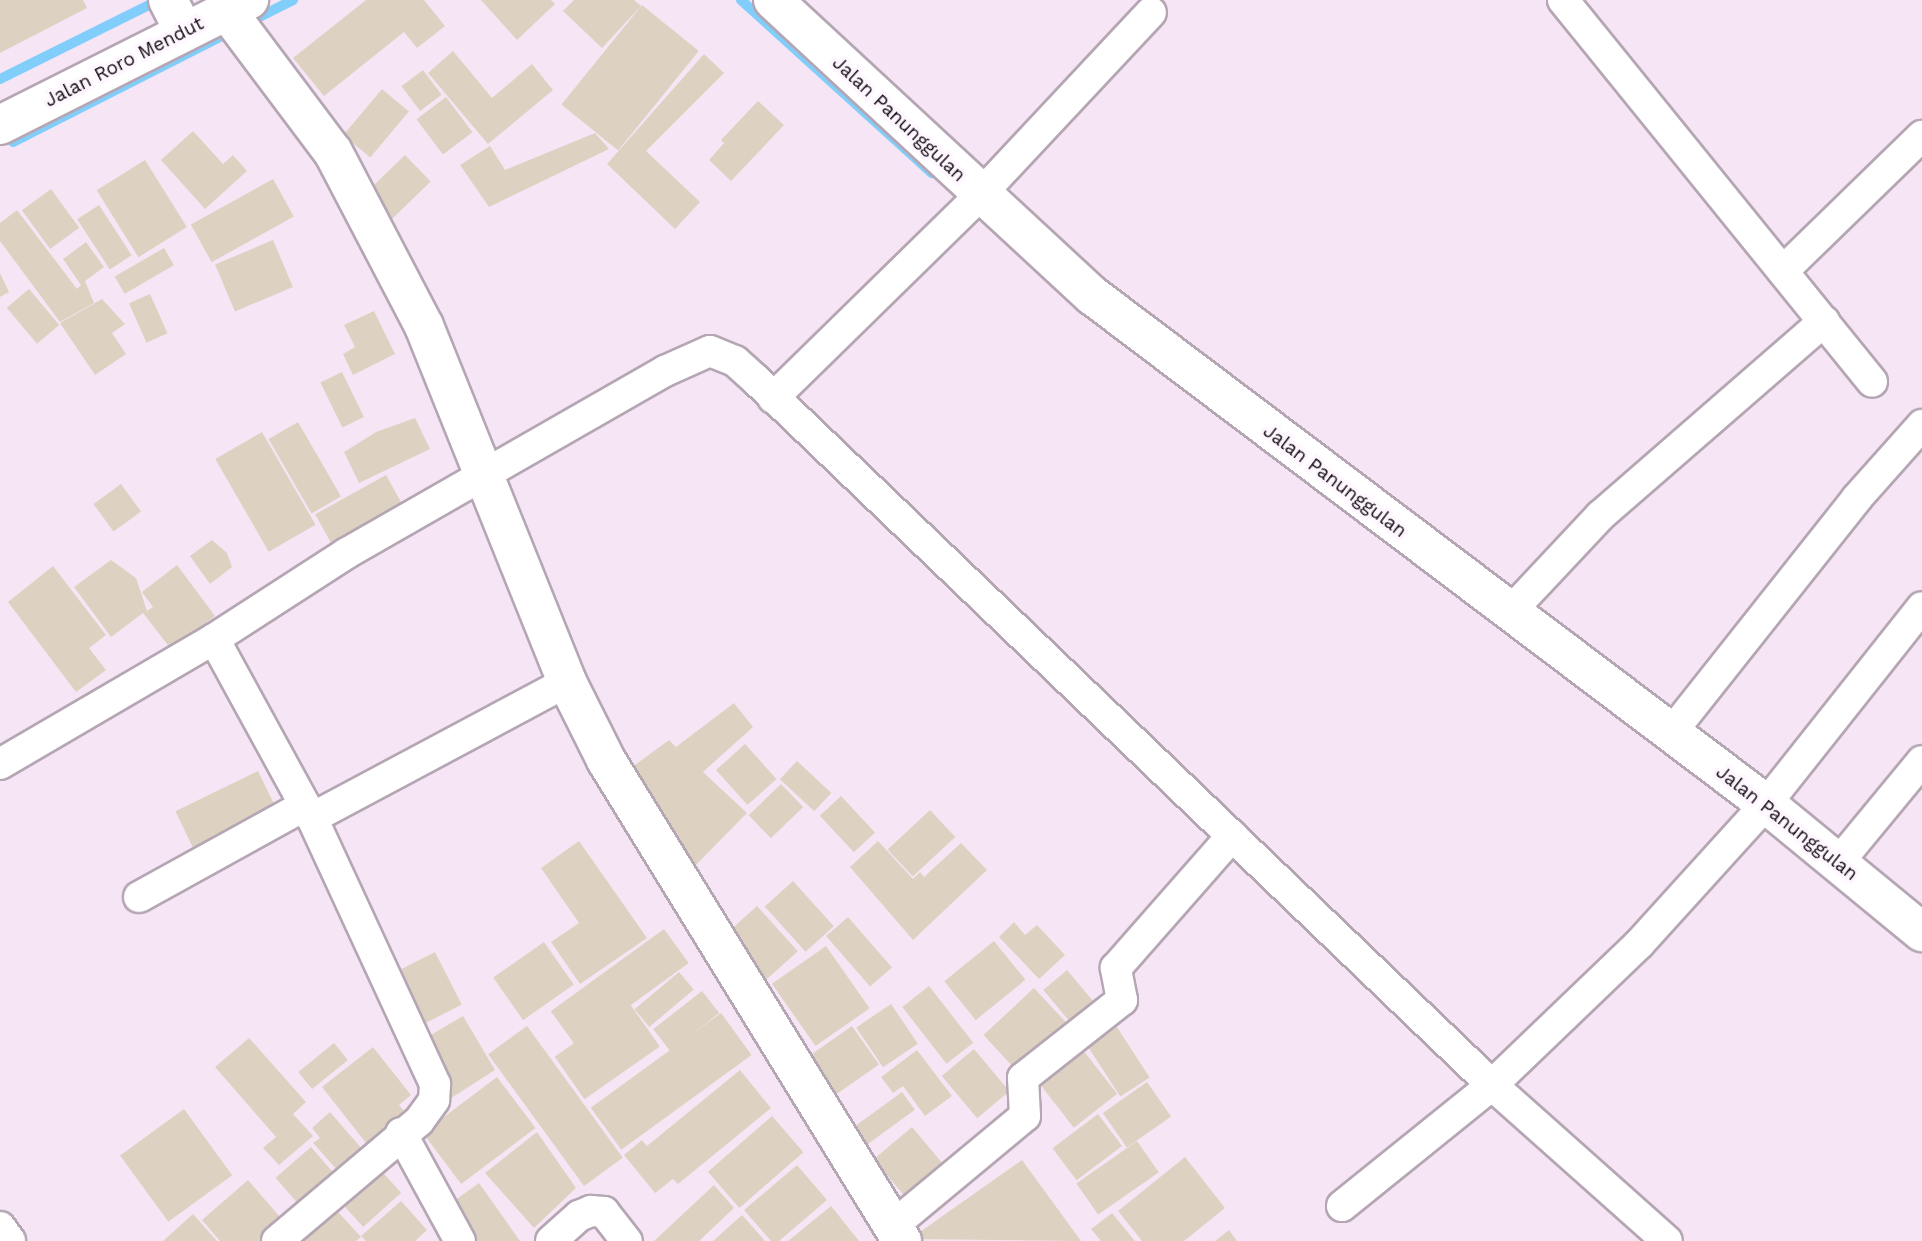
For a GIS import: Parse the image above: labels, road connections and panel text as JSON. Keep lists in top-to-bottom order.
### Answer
{
  "streets": {
    "main road": ["Jalan Roro Mendut", "Jalan Panunggulan"]
  }
}
